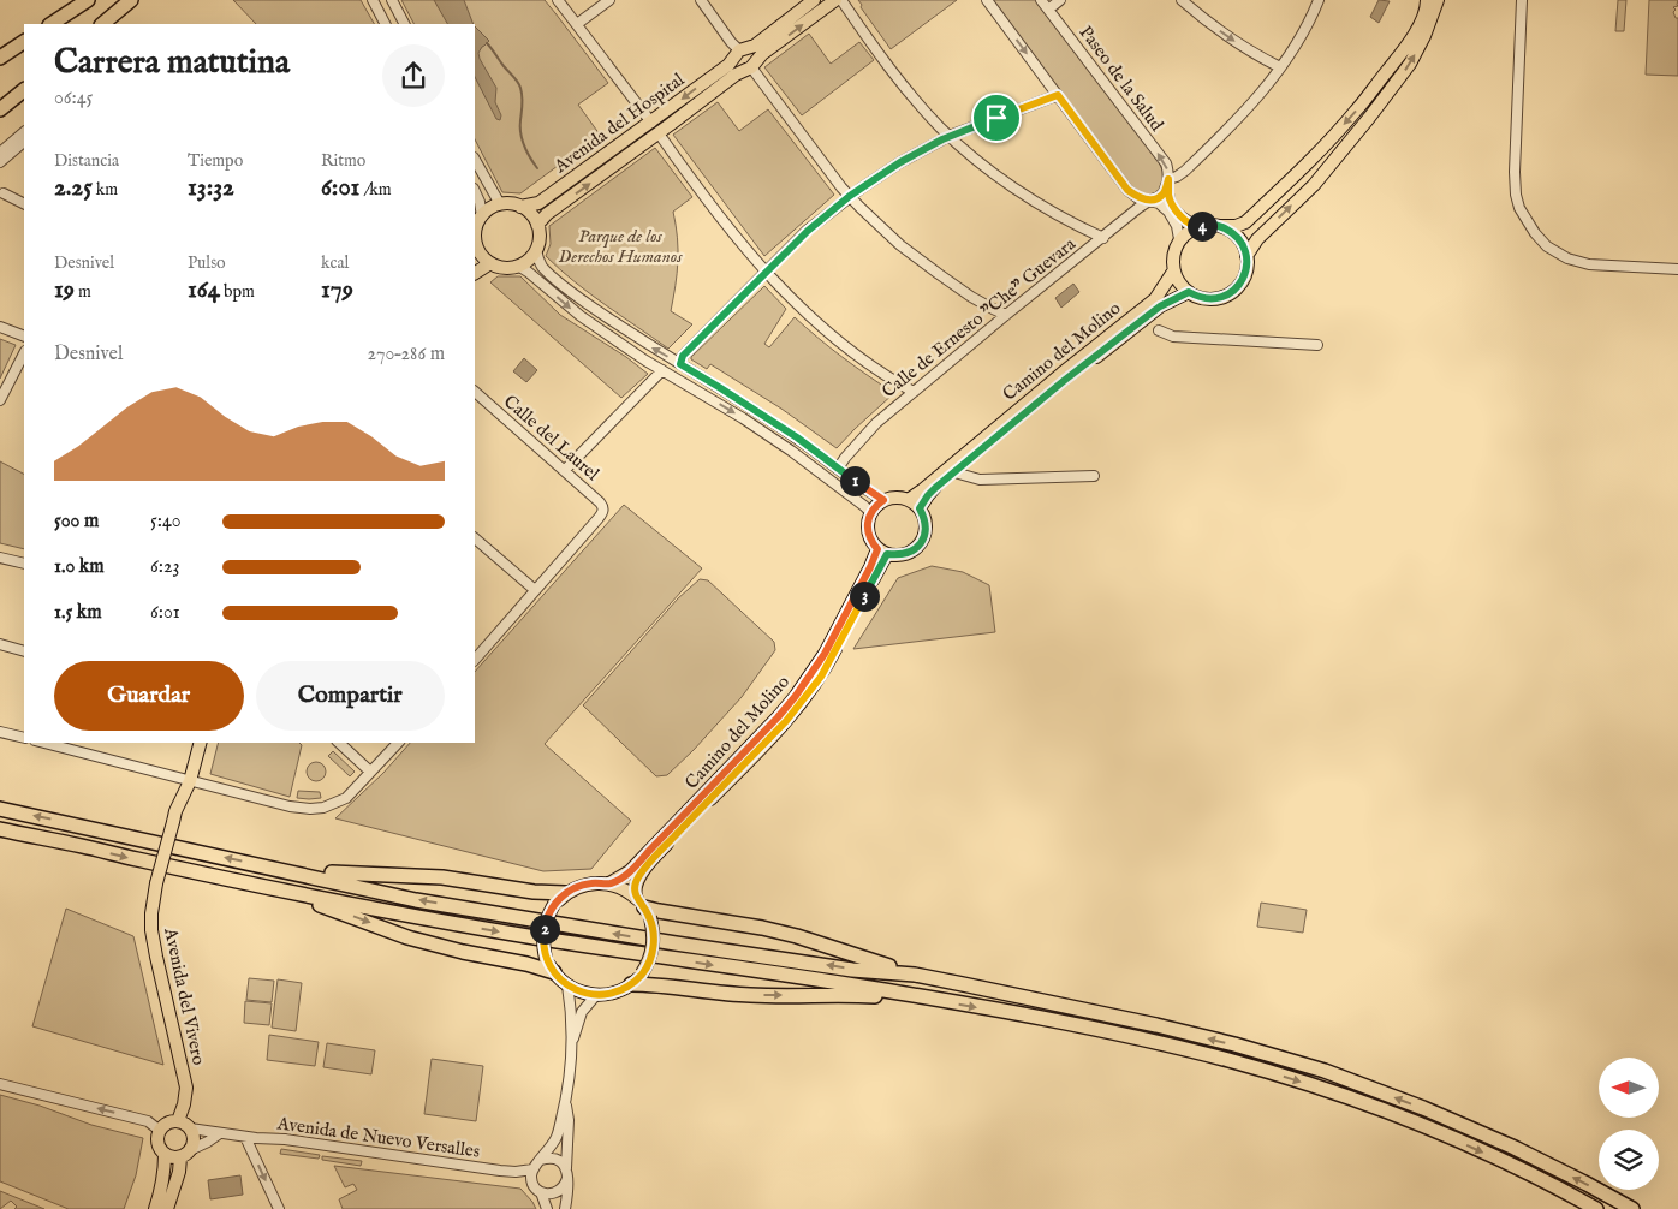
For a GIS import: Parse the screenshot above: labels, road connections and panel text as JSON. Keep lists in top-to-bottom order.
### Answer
{
  "streets": {
    "main road": ["Avenida del Hospital", "Camino del Molino", "Avenida del Vivero"],
    "street": [
      "Paseo de la Salud",
      "Calle de Ernesto \"Che\" Guevara",
      "Calle del Laurel",
      "Avenida de Nuevo Versalles"
    ]
  },
  "crossings": [
    ["Paseo de la Salud", "Camino del Molino"],
    ["Avenida del Vivero", "Avenida de Nuevo Versalles"]
  ],
  "parks": ["Parque de los Derechos Humanos"],
  "north": "left",
  "page": {
    "heading": ["Carrera matutina", "06:45"],
    "stats": [
      ["Distancia", "2.25 km"],
      ["Tiempo", "13:32"],
      ["Ritmo", "6:01 /km"],
      ["Desnivel", "19 m"],
      ["Pulso", "164 bpm"],
      ["kcal", "179"]
    ],
    "pins": [
      "4",
      "1",
      "3",
      "2"
    ],
    "chart": ["Desnivel", "270–286 m"],
    "list": [
      {
        "name": "500 m",
        "note": "5:40"
      },
      {
        "name": "1.0 km",
        "note": "6:23"
      },
      {
        "name": "1.5 km",
        "note": "6:01"
      }
    ],
    "buttons": ["Guardar", "Compartir"]
  }
}
